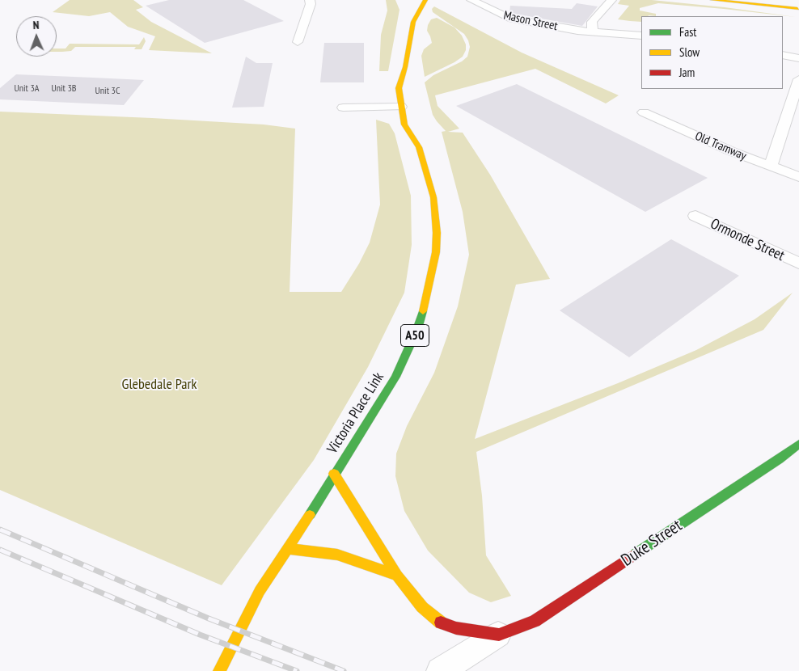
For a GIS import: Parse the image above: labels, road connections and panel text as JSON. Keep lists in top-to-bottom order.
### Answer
{
  "streets": {
    "main road": ["A50", "Victoria Place Link", "Duke Street"],
    "street": ["Mason Street", "Old Tramway", "Ormonde Street"]
  },
  "parks": ["Glebedale Park"],
  "house_numbers": ["Unit 3A", "Unit 3B", "Unit 3C"],
  "legend": ["Fast", "Slow", "Jam"],
  "north": "top"
}
